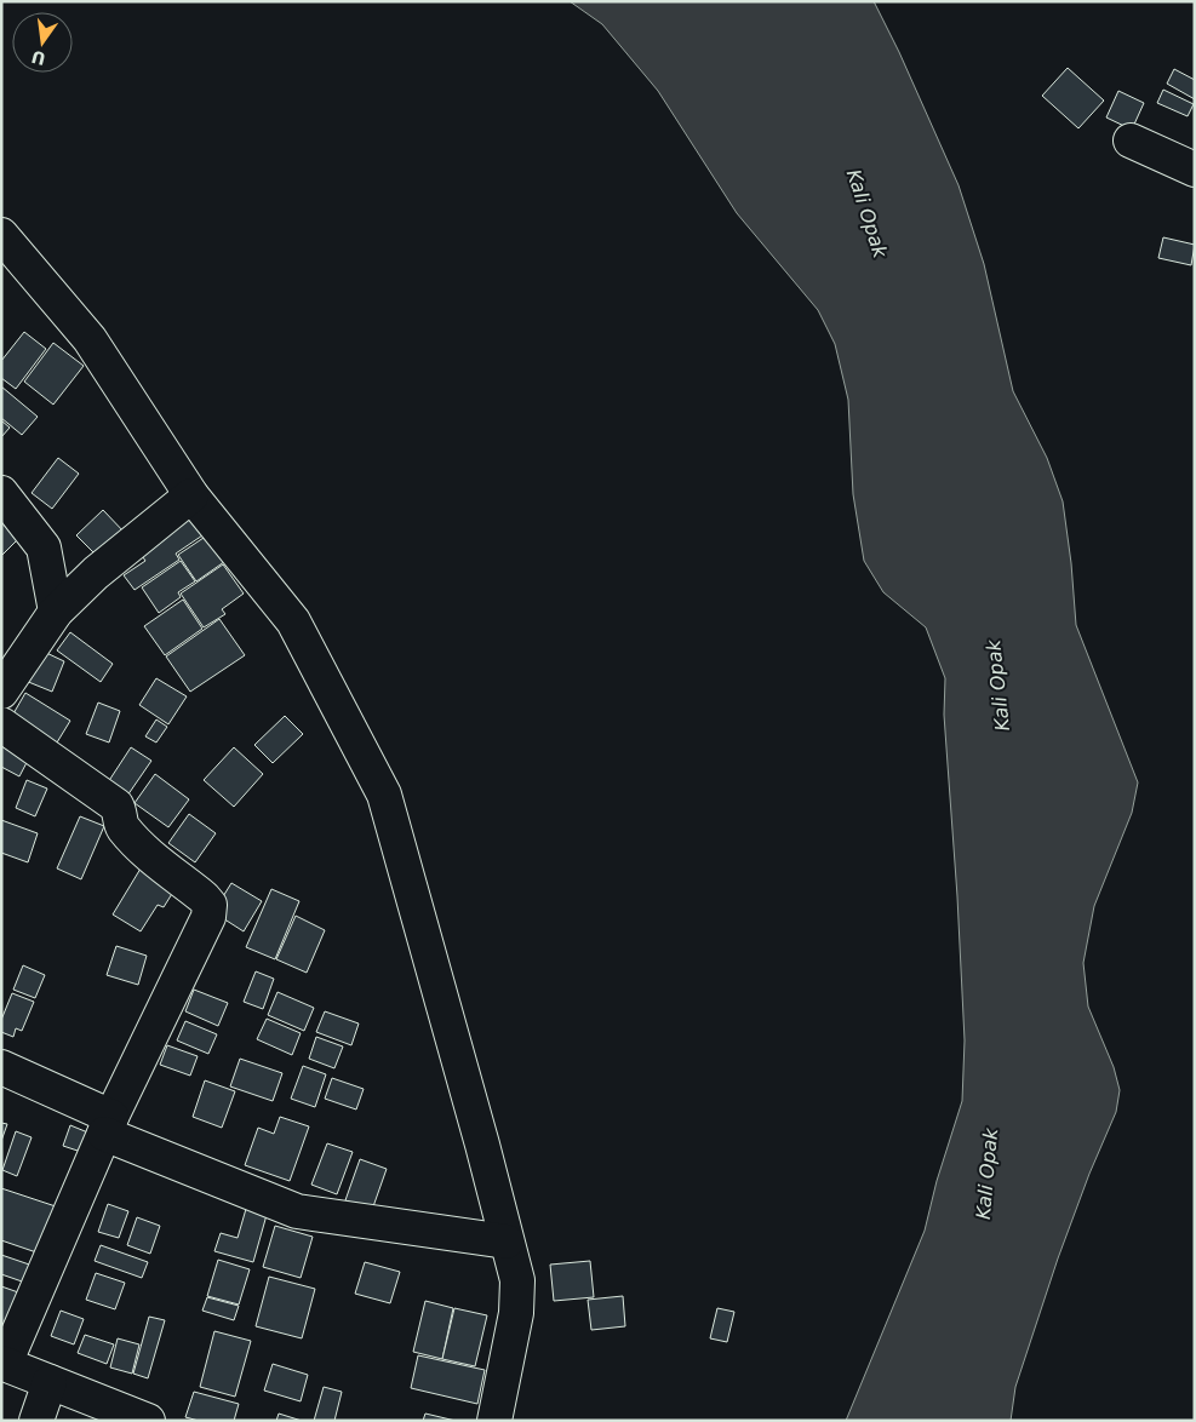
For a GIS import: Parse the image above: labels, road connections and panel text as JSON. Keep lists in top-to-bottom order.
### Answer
{
  "water": ["Kali Opak"],
  "north": "bottom"
}
